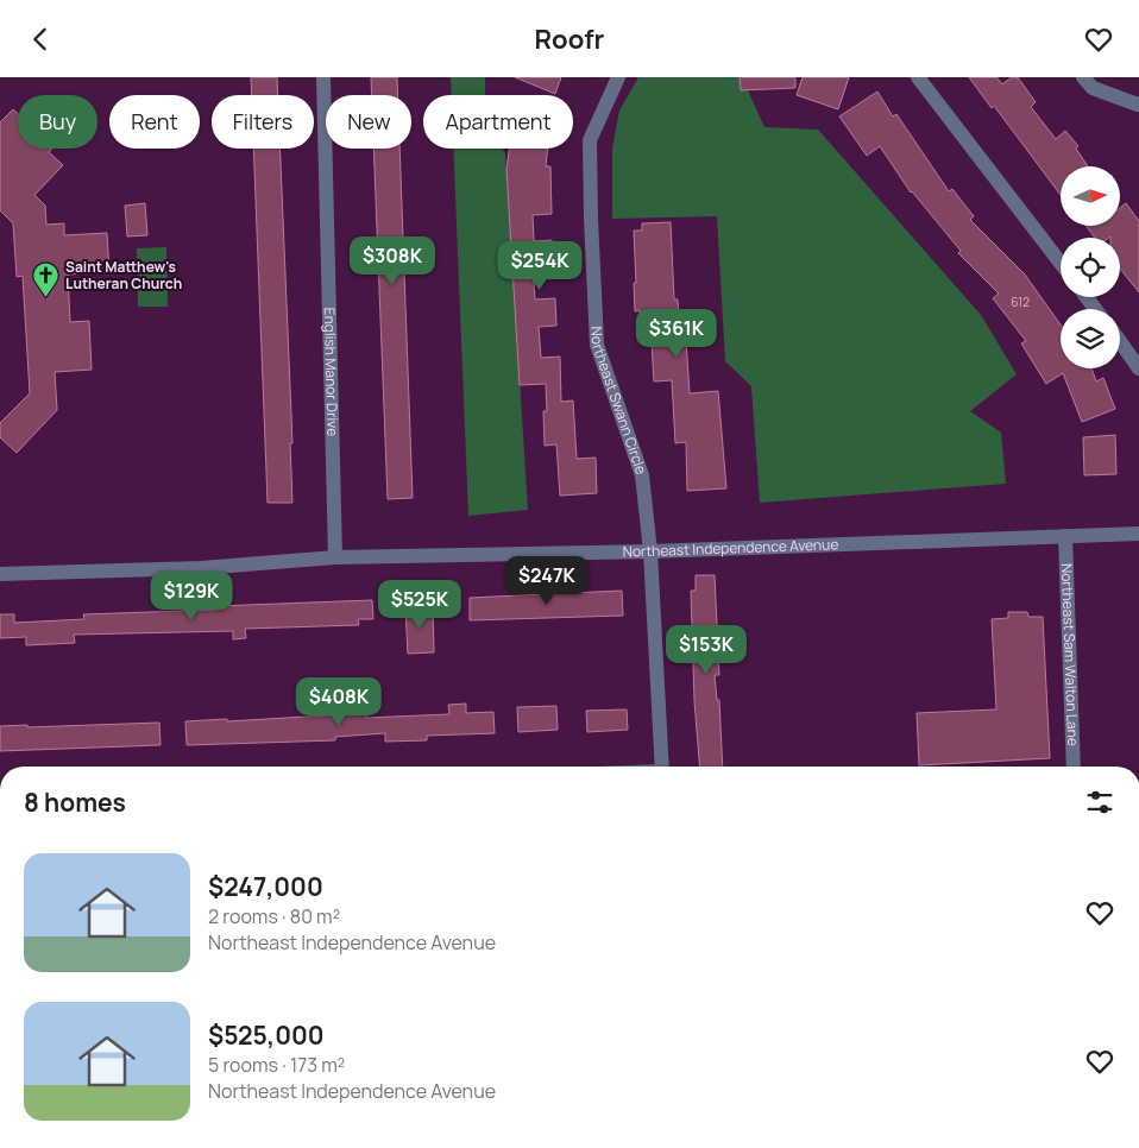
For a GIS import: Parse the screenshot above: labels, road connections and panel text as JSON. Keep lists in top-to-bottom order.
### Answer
{
  "streets": {
    "street": [
      "English Manor Drive",
      "Northeast Swann Circle",
      "Northeast Independence Avenue",
      "Northeast Sam Walton Lane"
    ]
  },
  "crossings": [
    ["English Manor Drive", "Northeast Independence Avenue"],
    ["Northeast Swann Circle", "Northeast Independence Avenue"],
    ["Northeast Independence Avenue", "Northeast Sam Walton Lane"]
  ],
  "places": {
    "church": ["Saint Matthew's Lutheran Church"]
  },
  "house_numbers": ["612"],
  "north": "right",
  "page": {
    "header": "Roofr",
    "chip": [
      "Buy",
      "Rent",
      "Filters",
      "New",
      "Apartment"
    ],
    "price": [
      "$308K",
      "$254K",
      "$361K",
      "$247K",
      "$129K",
      "$525K",
      "$153K",
      "$408K"
    ],
    "heading": "8 homes",
    "list": [
      {
        "name": "$247,000",
        "note": "2 rooms · 80 m² · Northeast Independence Avenue"
      },
      {
        "name": "$525,000",
        "note": "5 rooms · 173 m² · Northeast Independence Avenue"
      }
    ]
  }
}
